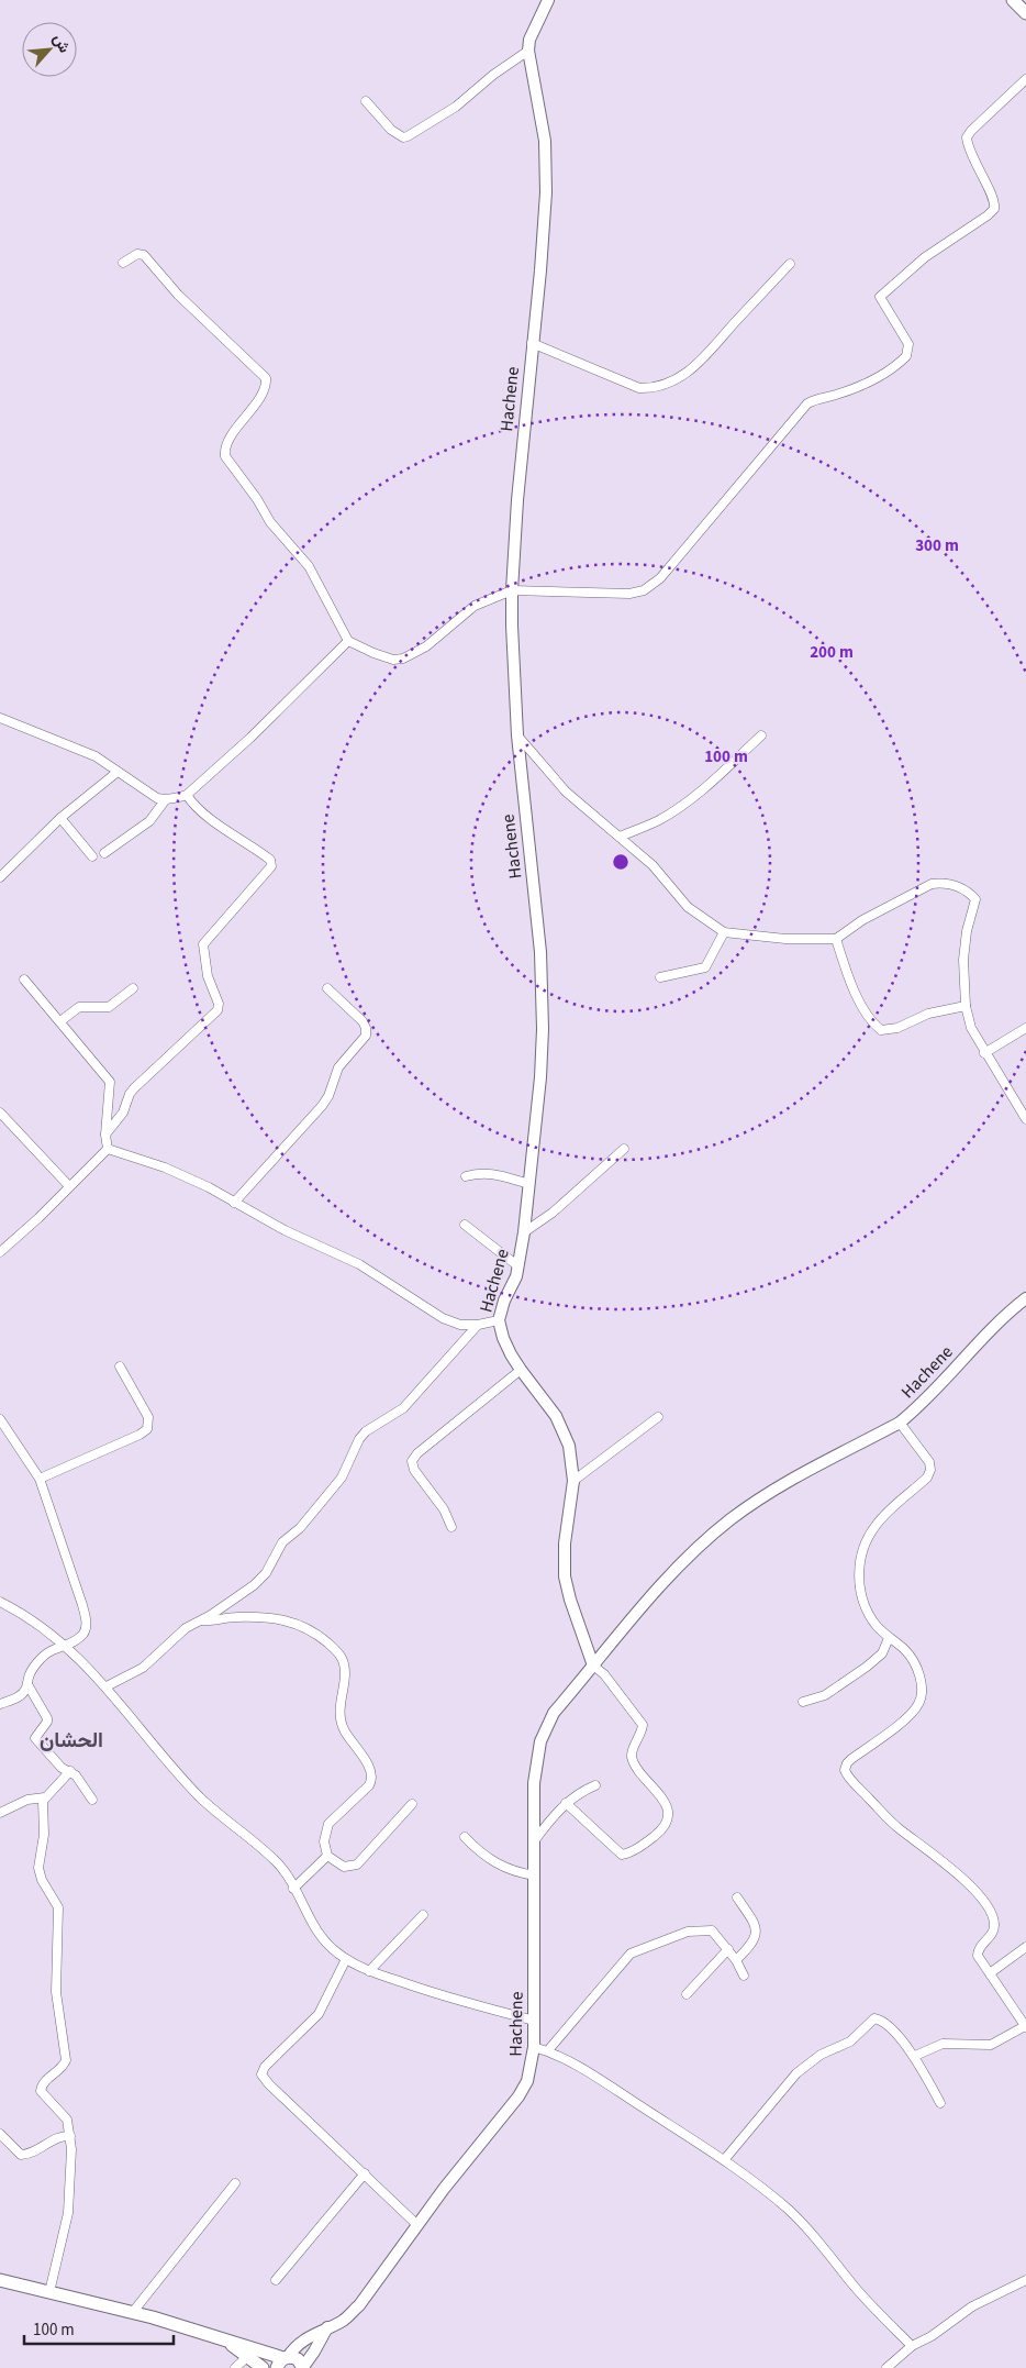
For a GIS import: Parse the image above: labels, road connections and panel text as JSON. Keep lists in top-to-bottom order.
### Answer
{
  "streets": {
    "street": ["Hachene"]
  },
  "districts": ["الحشان"],
  "scale_bar": "100 m",
  "north": "top right",
  "rings": ["300 m", "200 m", "100 m"]
}
